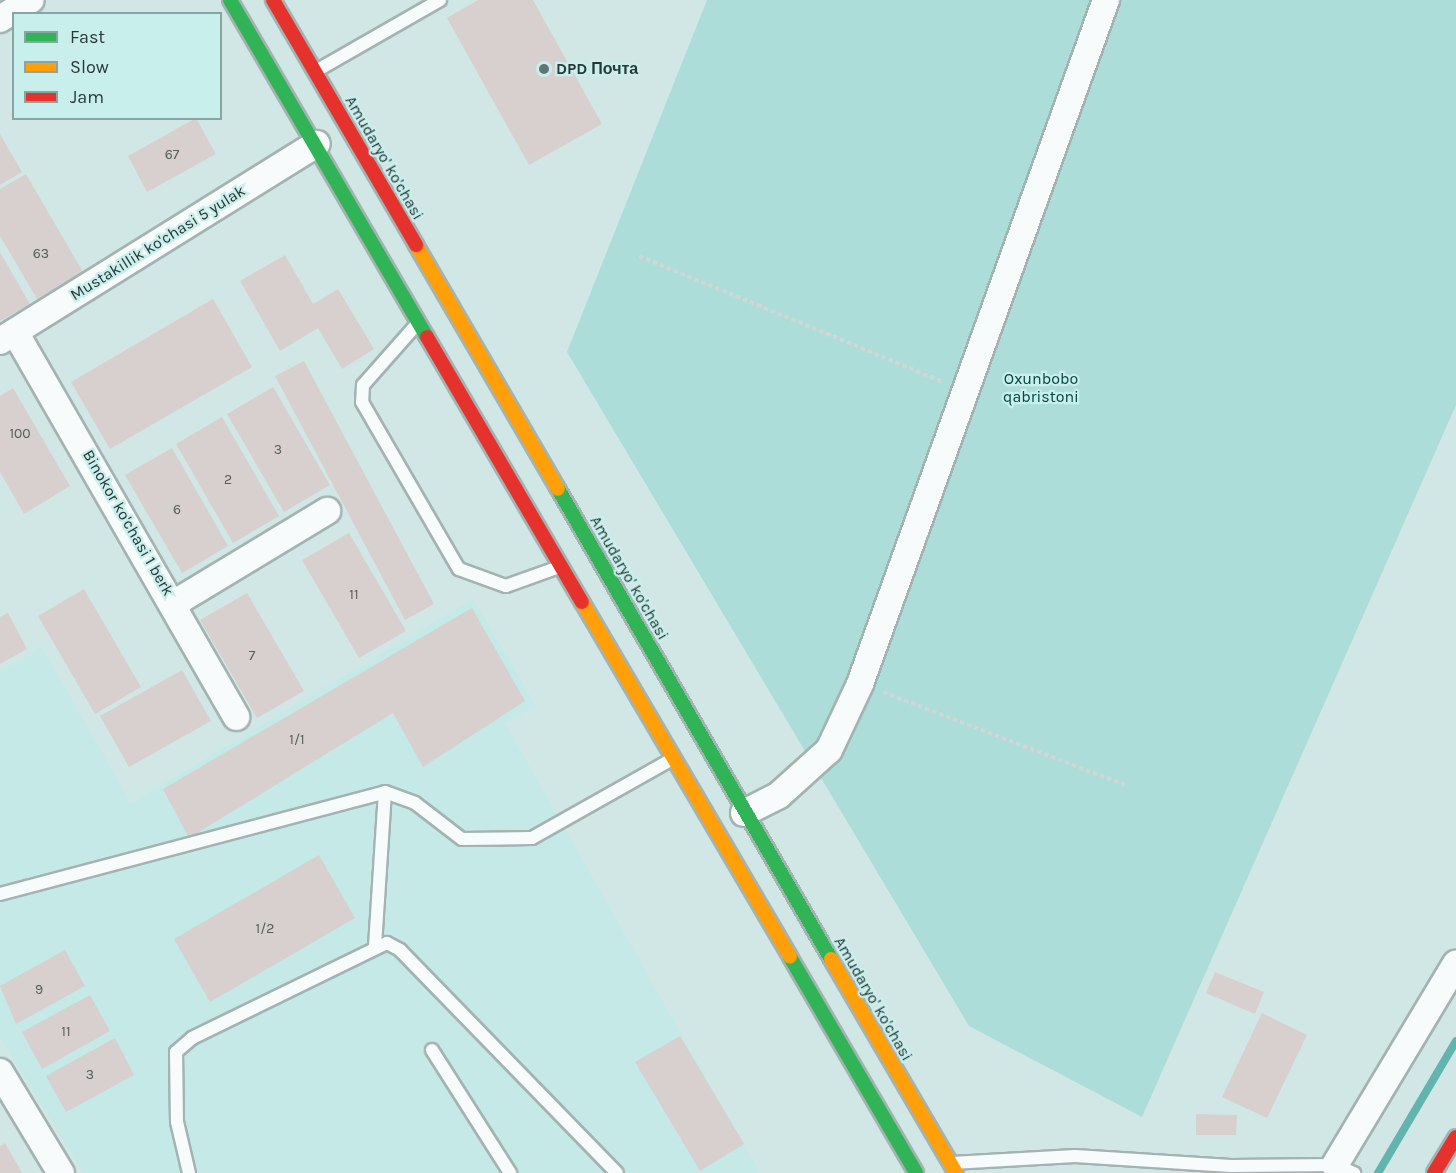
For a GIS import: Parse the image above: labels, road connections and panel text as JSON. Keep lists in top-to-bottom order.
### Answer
{
  "streets": {
    "street": ["Amudaryo' ko'chasi", "Mustakillik ko'chasi 5 yulak", "Binokor ko'chasi 1 berk"]
  },
  "crossings": [
    ["Mustakillik ko'chasi 5 yulak", "Binokor ko'chasi 1 berk"]
  ],
  "parks": ["Oxunbobo qabristoni"],
  "places": ["DPD Почта"],
  "house_numbers": [
    "67",
    "63",
    "100",
    "3",
    "2",
    "6",
    "11",
    "7",
    "1/1",
    "1/2",
    "9",
    "11",
    "3"
  ],
  "legend": ["Fast", "Slow", "Jam"]
}
